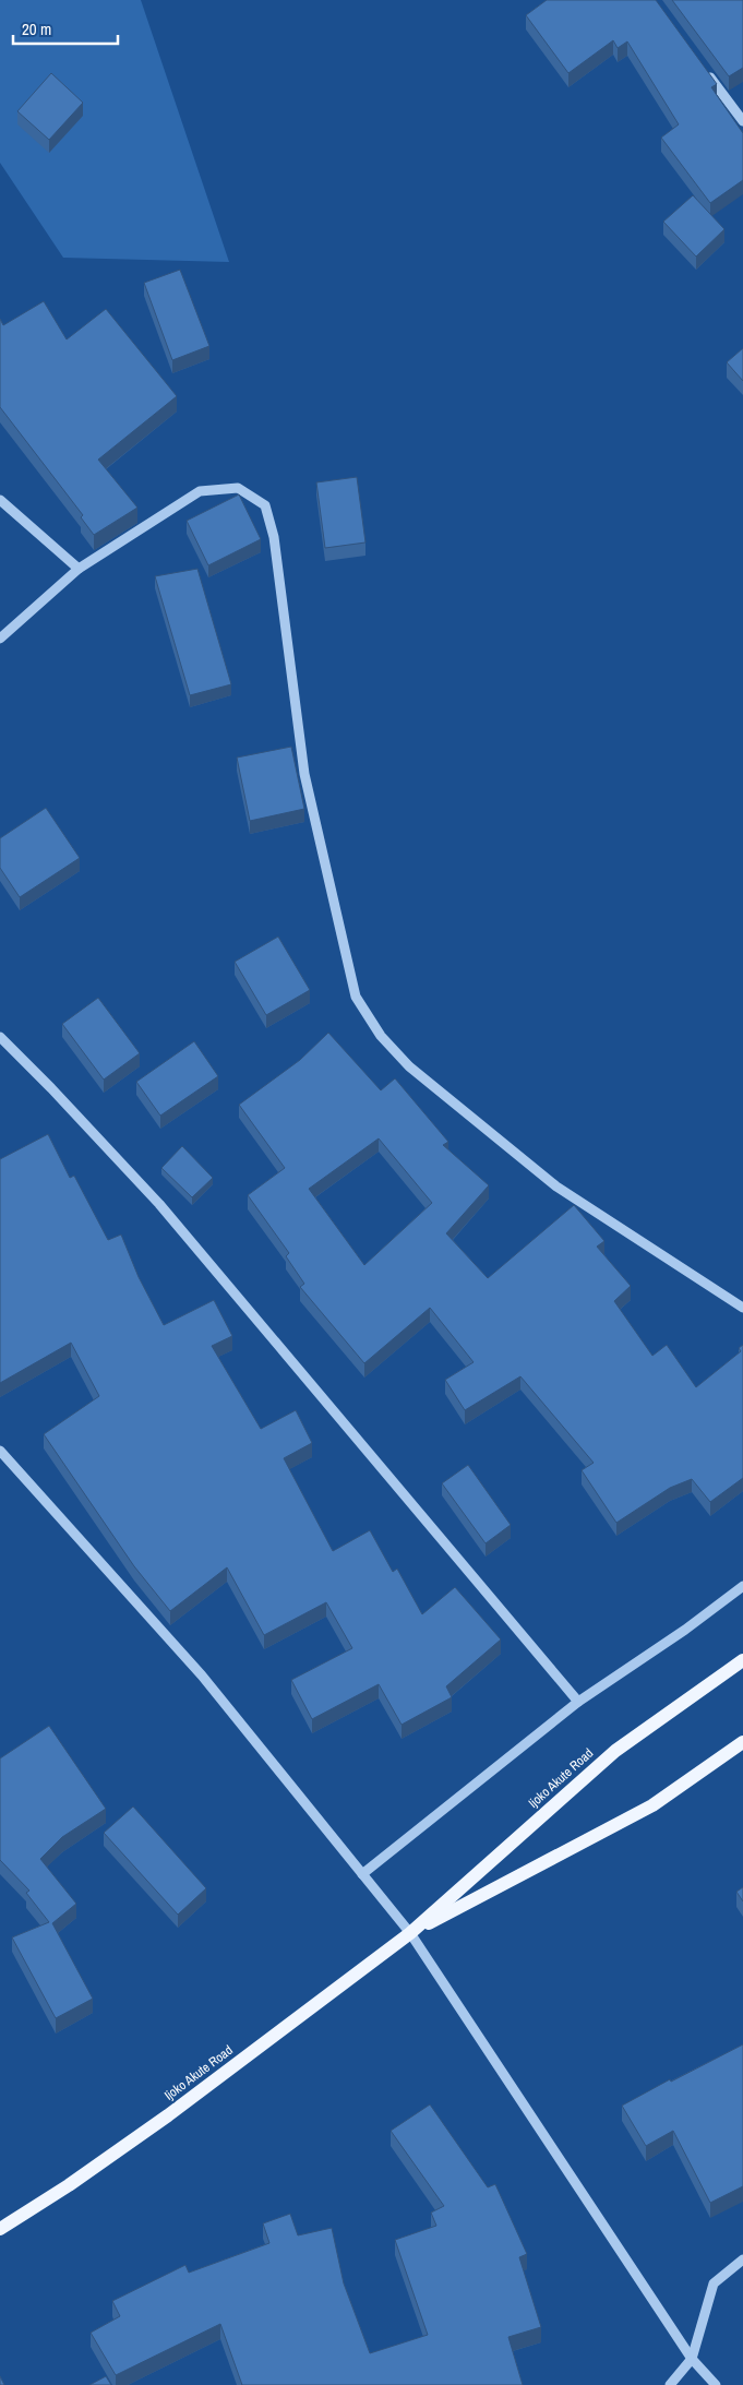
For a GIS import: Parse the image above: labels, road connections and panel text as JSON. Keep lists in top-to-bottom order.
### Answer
{
  "streets": {
    "main road": ["Ijoko Akute Road"]
  },
  "scale_bar": "20 m"
}
